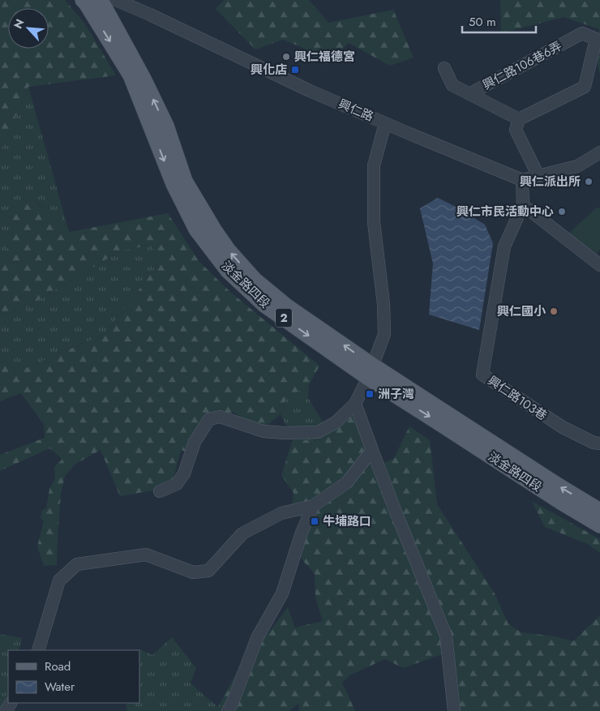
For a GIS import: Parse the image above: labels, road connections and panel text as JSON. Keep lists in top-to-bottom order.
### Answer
{
  "streets": {
    "main road": ["淡金路四段", "2"],
    "street": ["興仁路106巷6弄", "興仁路", "興仁路103巷"]
  },
  "places": {
    "other": [
      "興仁福德宮",
      "興仁派出所",
      "興仁市民活動中心",
      "興仁國小"
    ],
    "transit": ["興化店", "洲子灣", "牛埔路口"]
  },
  "legend": ["Road", "Water"],
  "scale_bar": "50 m",
  "north": "top left"
}
